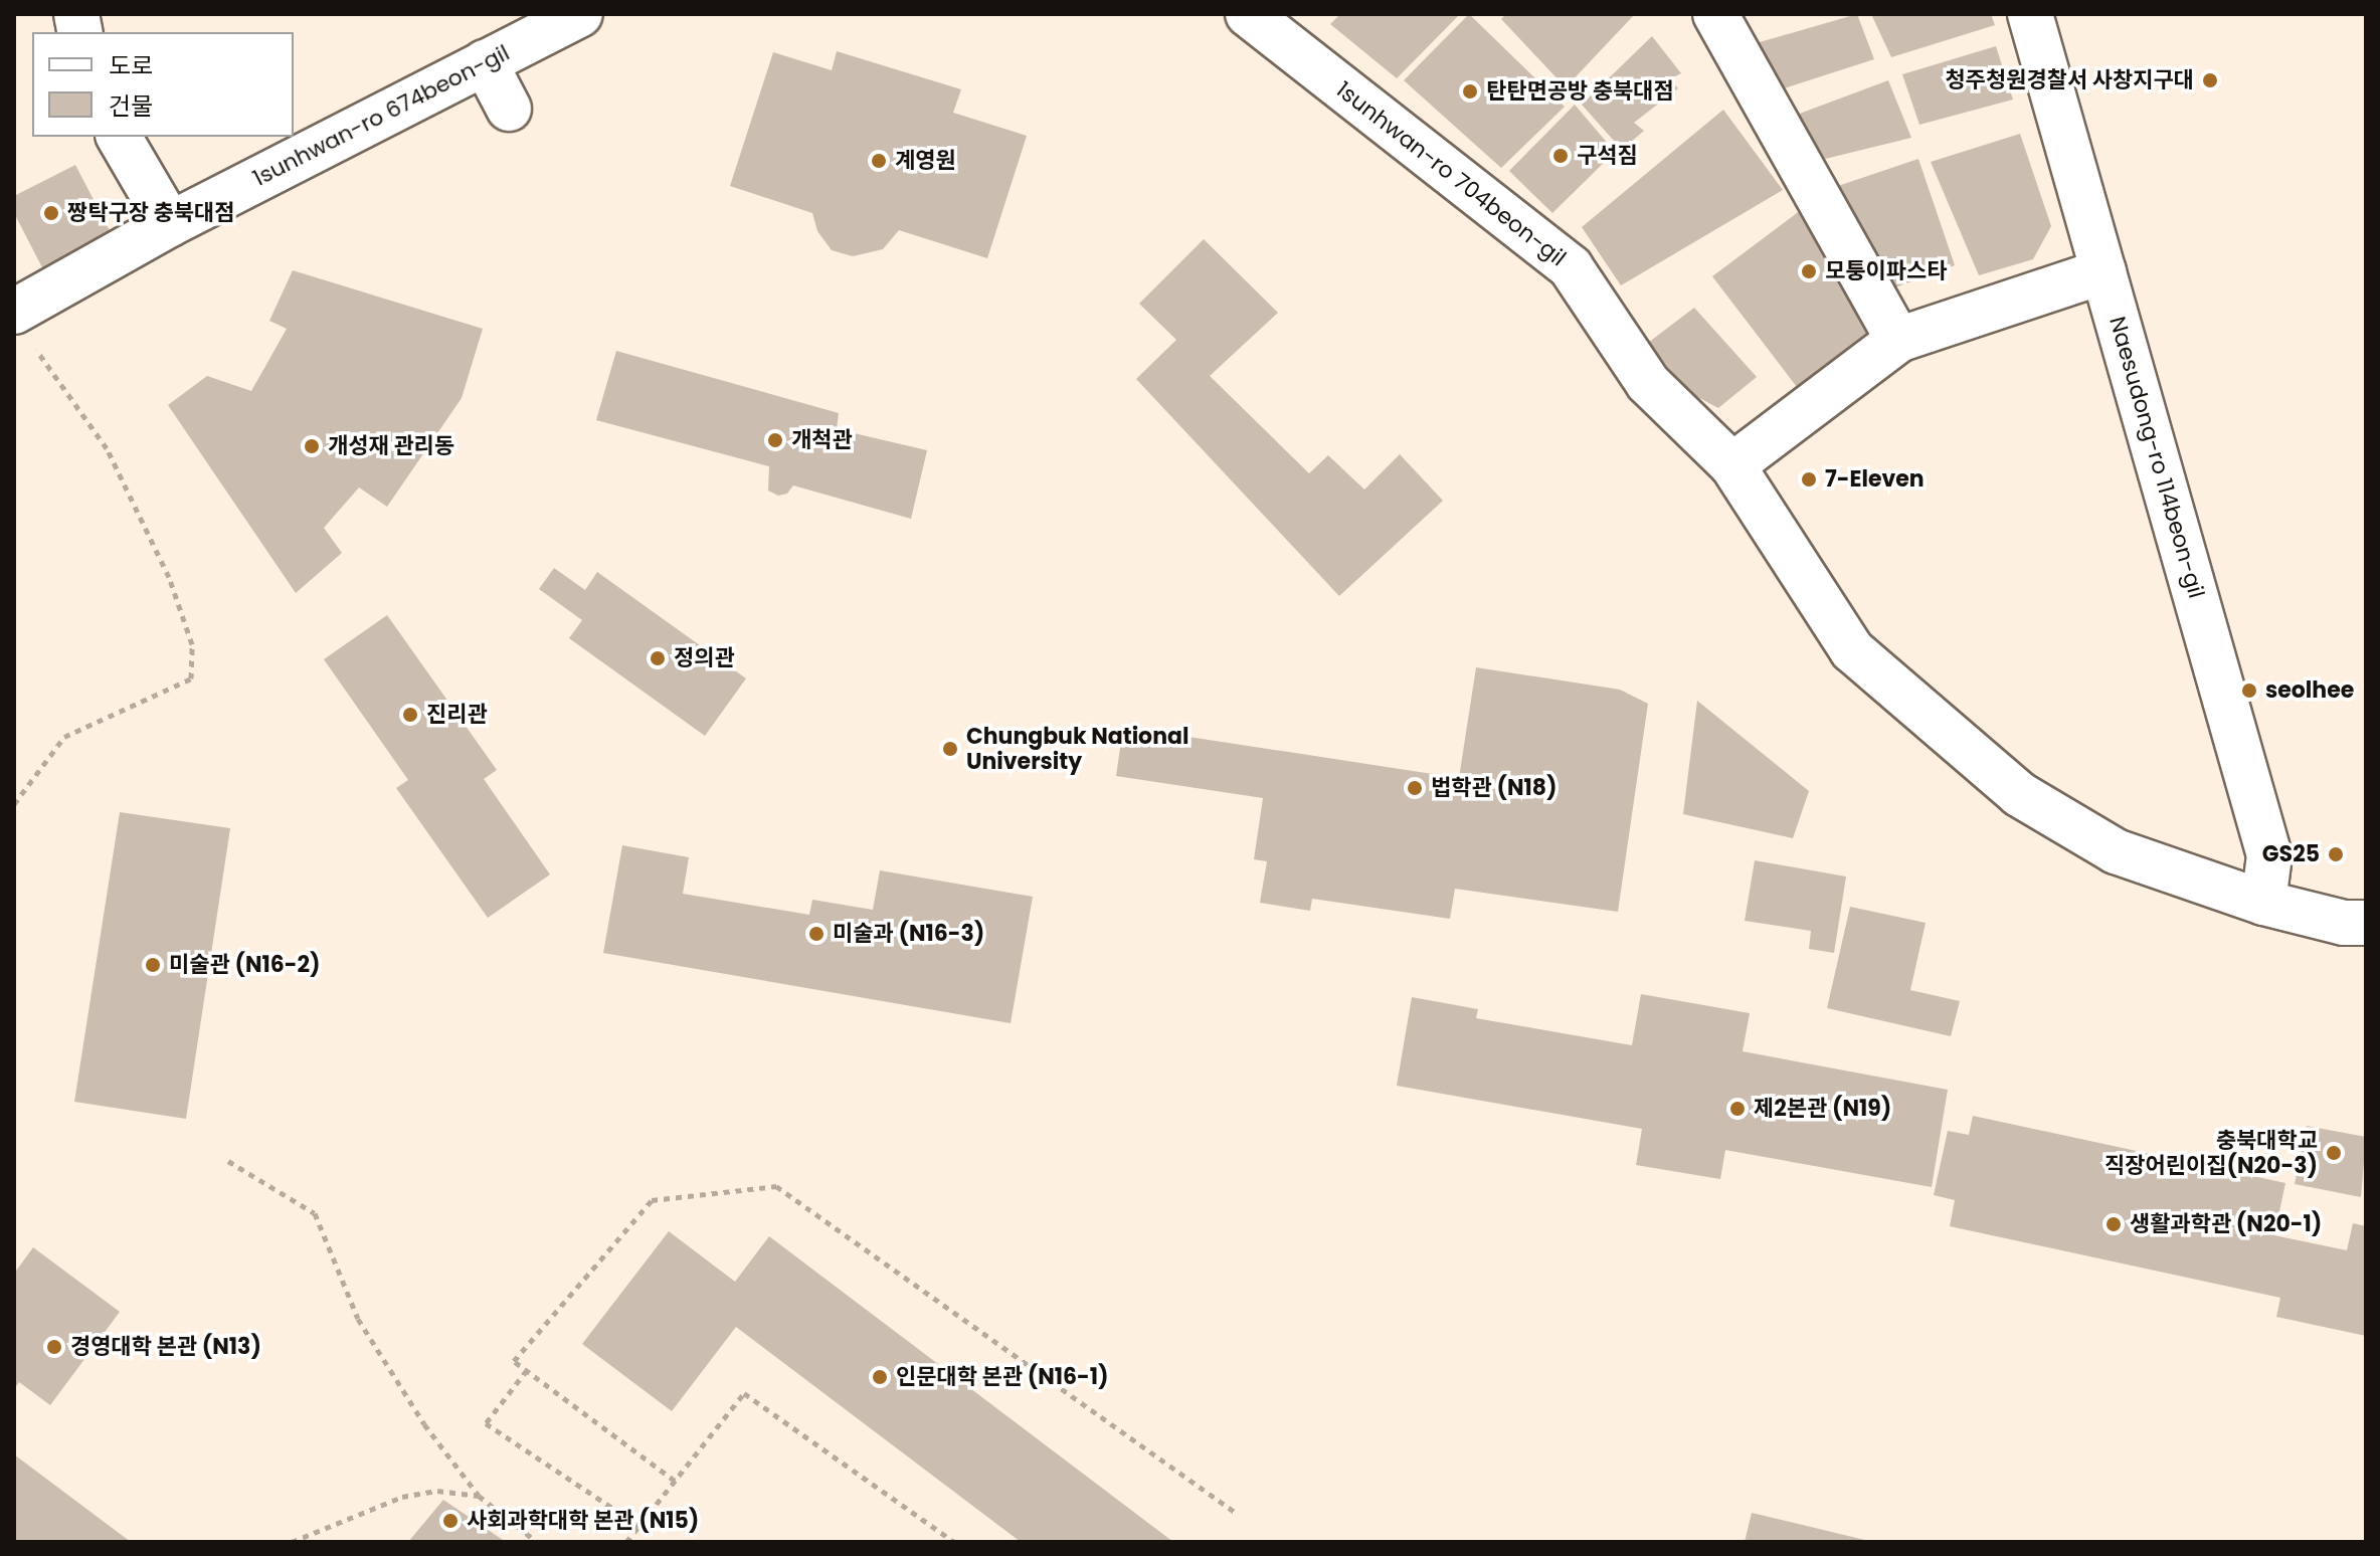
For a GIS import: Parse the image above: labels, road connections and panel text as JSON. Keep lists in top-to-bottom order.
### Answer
{
  "streets": {
    "street": ["1sunhwan-ro 674beon-gil", "1sunhwan-ro 704beon-gil", "Naesudong-ro 114beon-gil"]
  },
  "crossings": [
    ["1sunhwan-ro 704beon-gil", "Naesudong-ro 114beon-gil"]
  ],
  "places": [
    "청주청원경찰서 사창지구대",
    "탄탄면공방 충북대점",
    "구석짐",
    "계영원",
    "짱탁구장 충북대점",
    "모퉁이파스타",
    "개척관",
    "개성재 관리동",
    "7-Eleven",
    "정의관",
    "seolhee",
    "진리관",
    "Chungbuk National University",
    "법학관 (N18)",
    "GS25",
    "미술과 (N16-3)",
    "미술관 (N16-2)",
    "제2본관 (N19)",
    "충북대학교 직장어린이집(N20-3)",
    "생활과학관 (N20-1)",
    "경영대학 본관 (N13)",
    "인문대학 본관 (N16-1)",
    "사회과학대학 본관 (N15)"
  ],
  "legend": ["도로", "건물"]
}
